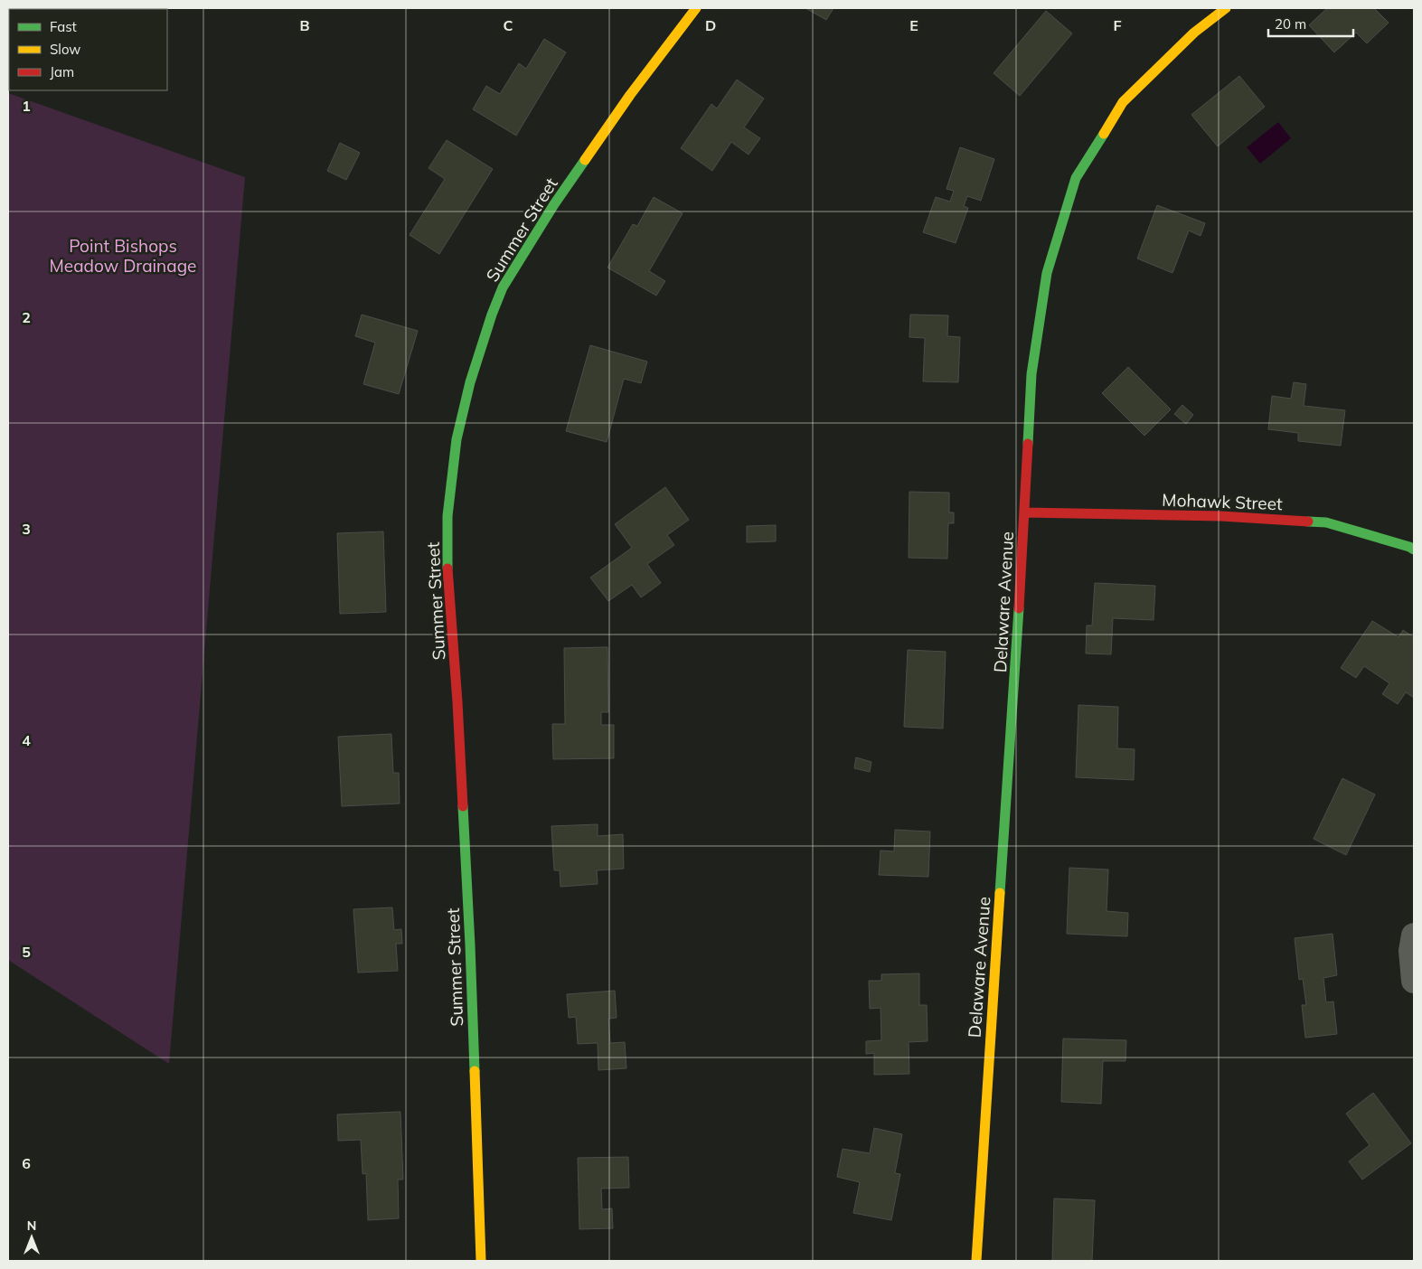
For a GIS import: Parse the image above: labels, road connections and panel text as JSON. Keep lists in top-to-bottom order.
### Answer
{
  "streets": {
    "street": ["Summer Street", "Mohawk Street", "Delaware Avenue"]
  },
  "crossings": [
    ["Mohawk Street", "Delaware Avenue"]
  ],
  "parks": ["Point Bishops Meadow Drainage"],
  "legend": ["Fast", "Slow", "Jam"],
  "scale_bar": "20 m",
  "north": "top",
  "grid": {
    "columns": [
      "B",
      "C",
      "D",
      "E",
      "F"
    ],
    "rows": [
      "1",
      "2",
      "3",
      "4",
      "5",
      "6"
    ]
  }
}
